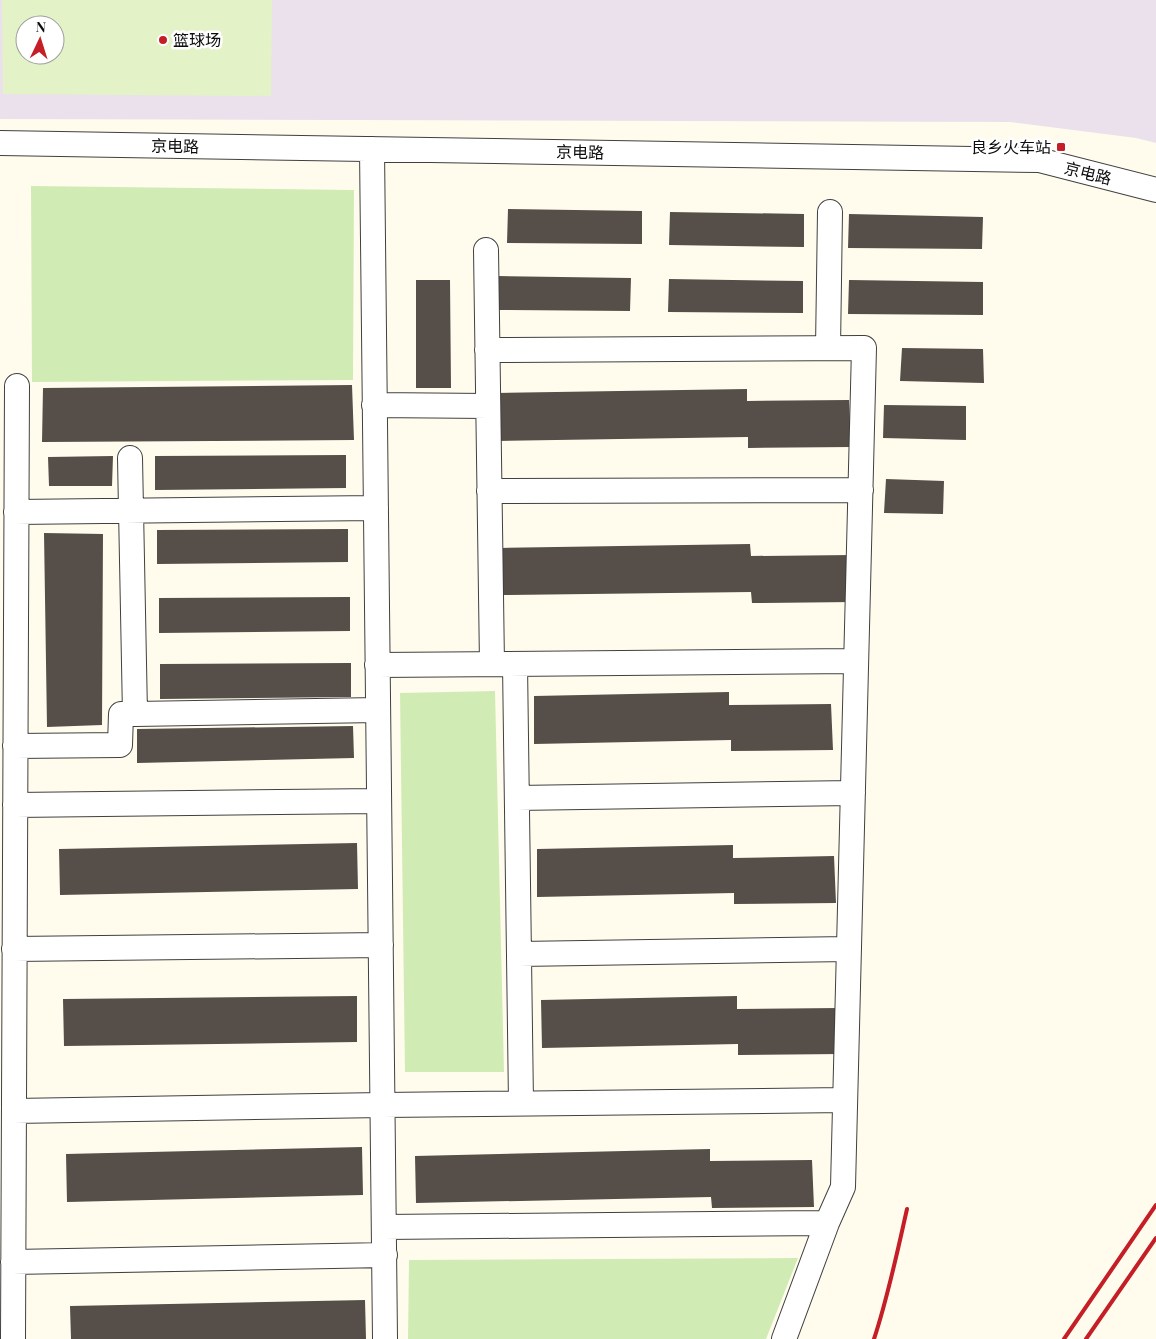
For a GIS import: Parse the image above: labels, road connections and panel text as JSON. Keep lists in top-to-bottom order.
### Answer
{
  "streets": {
    "street": ["京电路"]
  },
  "places": {
    "other": ["篮球场"],
    "transit": ["良乡火车站"]
  },
  "north": "top"
}
